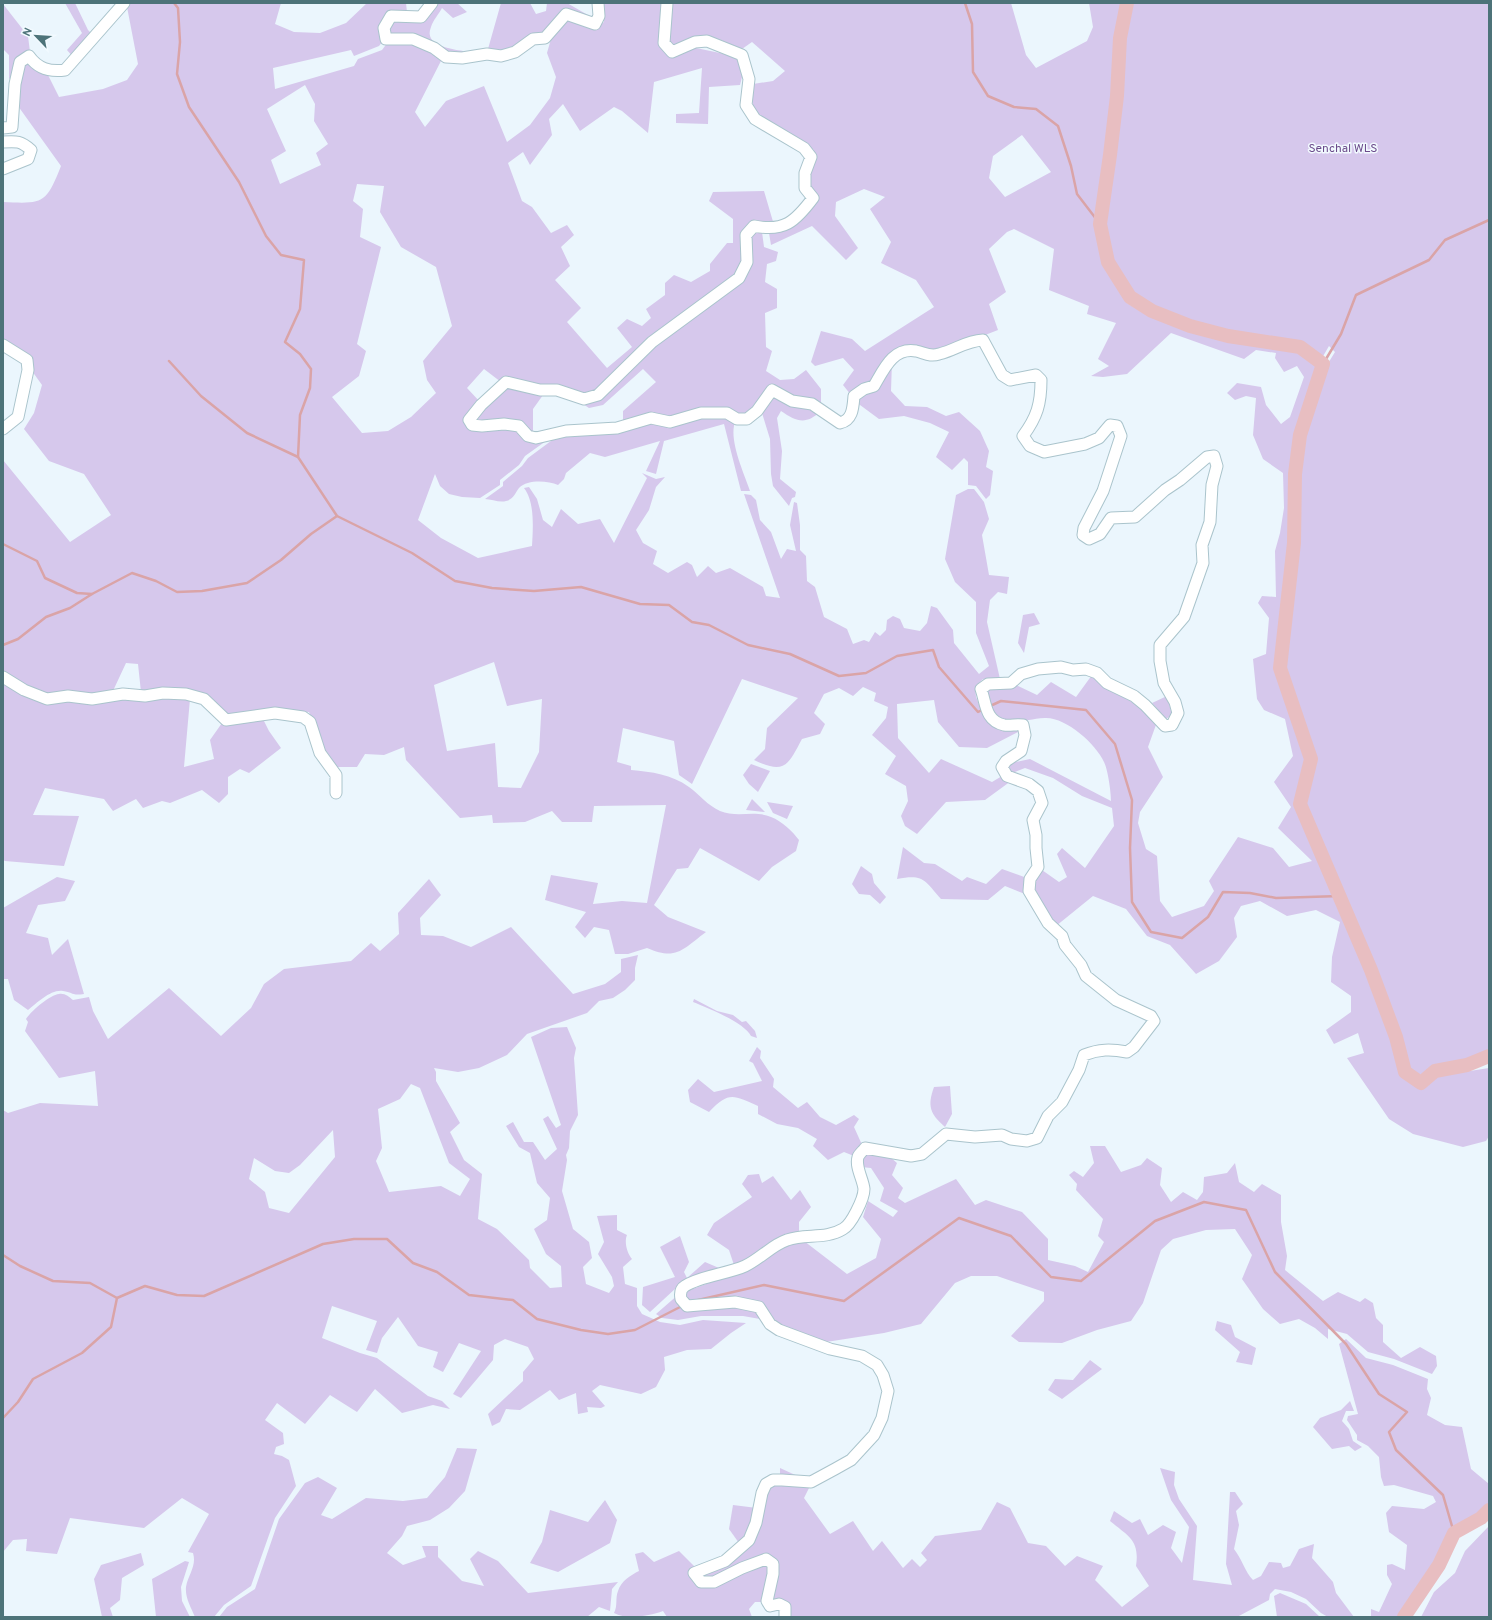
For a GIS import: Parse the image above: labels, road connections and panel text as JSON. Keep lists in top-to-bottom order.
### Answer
{
  "parks": ["Senchal WLS"],
  "north": "top left"
}
